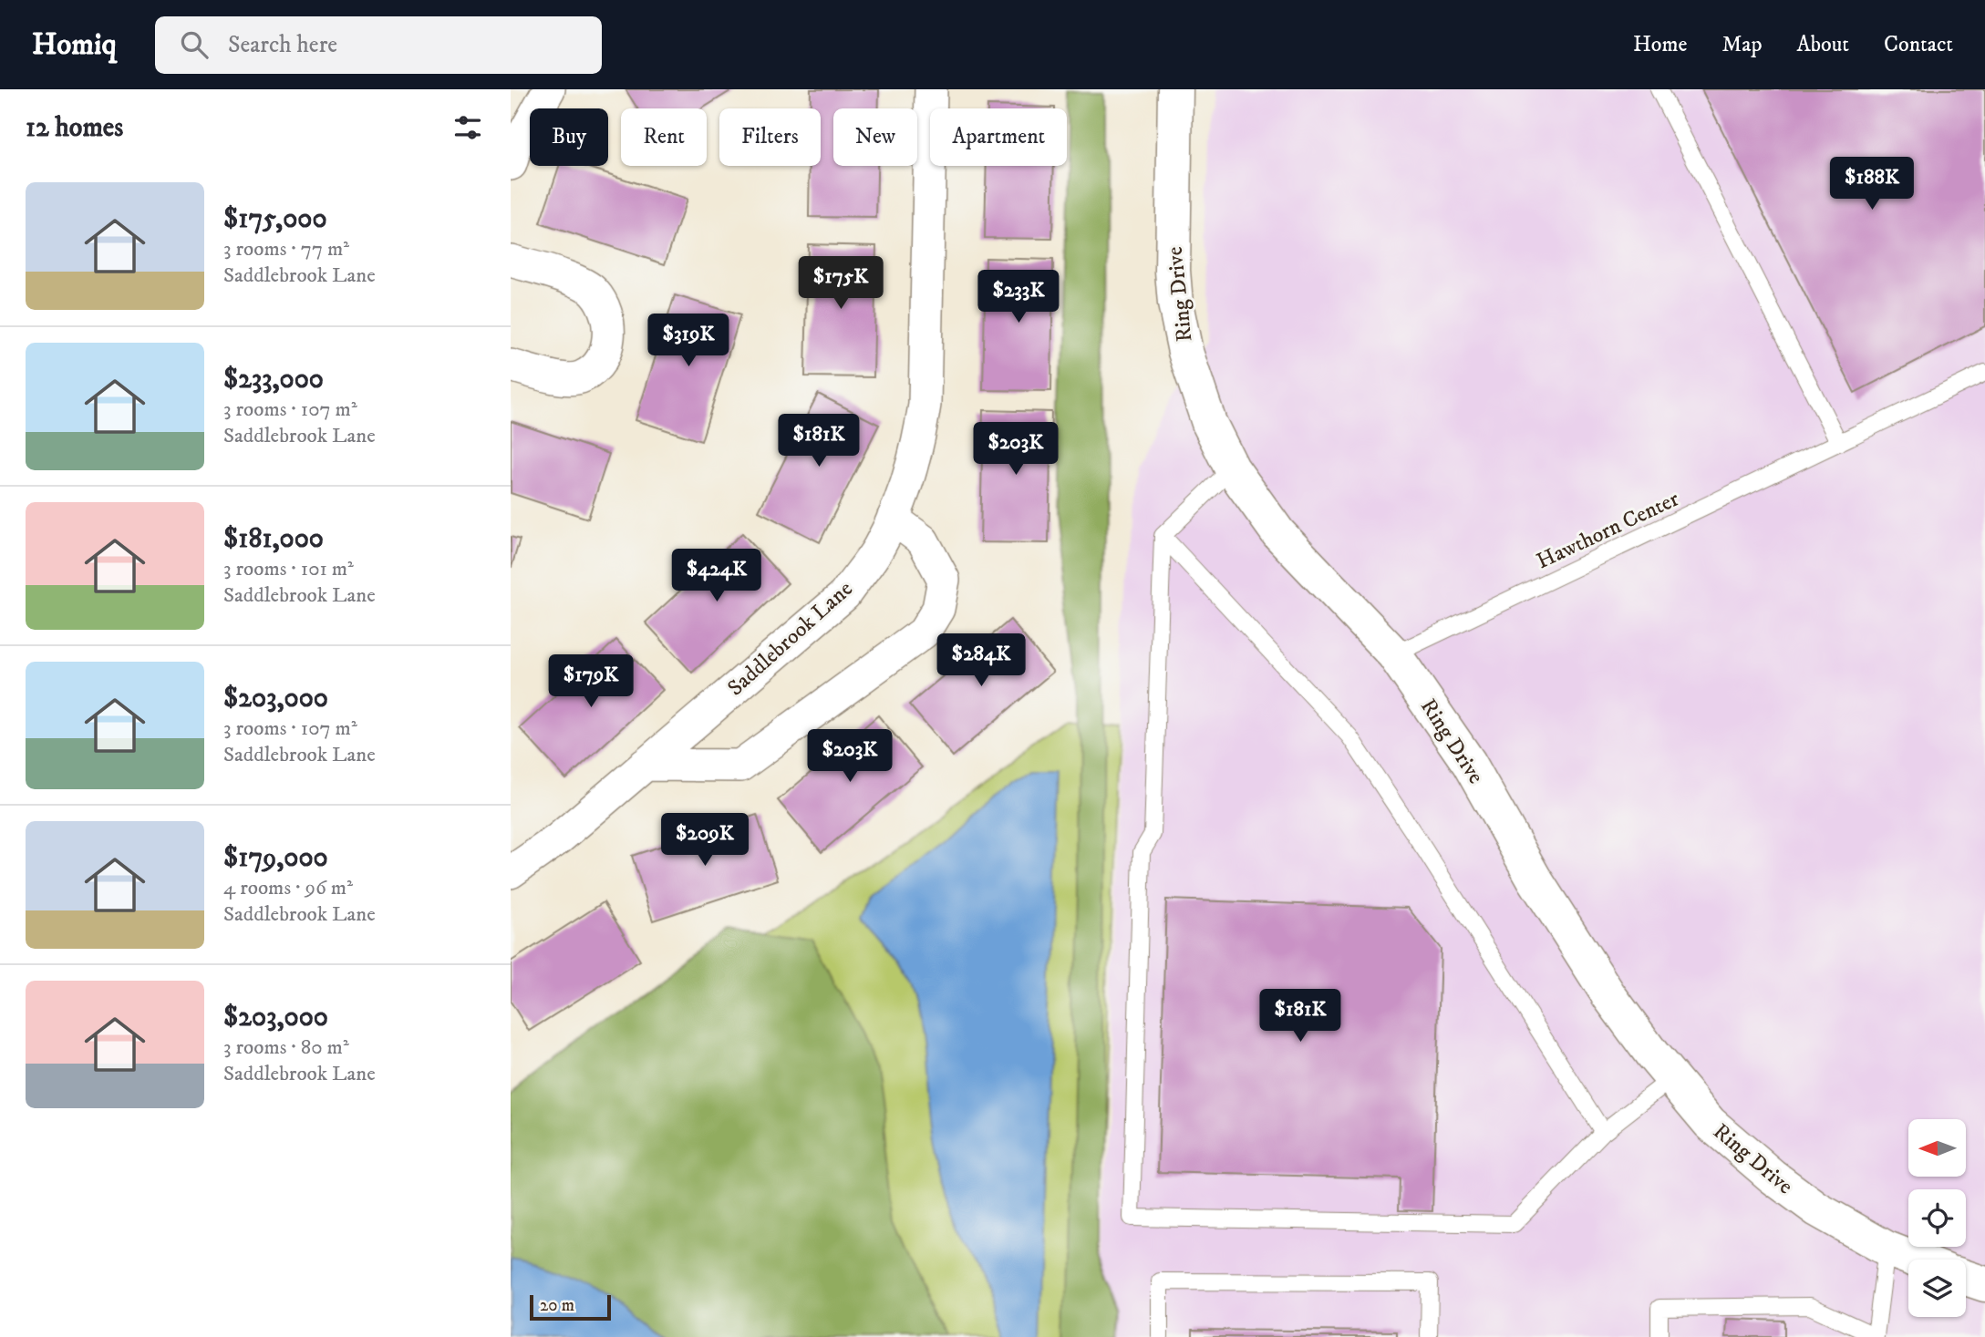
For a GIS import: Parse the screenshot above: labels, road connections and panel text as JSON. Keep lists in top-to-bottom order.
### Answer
{
  "streets": {
    "street": ["Ring Drive", "Saddlebrook Lane"],
    "lane": ["Hawthorn Center"]
  },
  "crossings": [
    ["Ring Drive", "Hawthorn Center"]
  ],
  "scale_bar": "20 m",
  "north": "left",
  "page": {
    "header": "Homiq",
    "search": "Search here",
    "nav": [
      "Home",
      "Map",
      "About",
      "Contact"
    ],
    "heading": "12 homes",
    "chip": [
      "Buy",
      "Rent",
      "Filters",
      "New",
      "Apartment"
    ],
    "price": [
      "$188K",
      "$175K",
      "$233K",
      "$319K",
      "$181K",
      "$203K",
      "$424K",
      "$284K",
      "$179K",
      "$203K",
      "$209K",
      "$181K"
    ],
    "list": [
      {
        "name": "$175,000",
        "note": "3 rooms · 77 m² · Saddlebrook Lane"
      },
      {
        "name": "$233,000",
        "note": "3 rooms · 107 m² · Saddlebrook Lane"
      },
      {
        "name": "$181,000",
        "note": "3 rooms · 101 m² · Saddlebrook Lane"
      },
      {
        "name": "$203,000",
        "note": "3 rooms · 107 m² · Saddlebrook Lane"
      },
      {
        "name": "$179,000",
        "note": "4 rooms · 96 m² · Saddlebrook Lane"
      },
      {
        "name": "$203,000",
        "note": "3 rooms · 80 m² · Saddlebrook Lane"
      }
    ],
    "scale": "20 m"
  }
}
